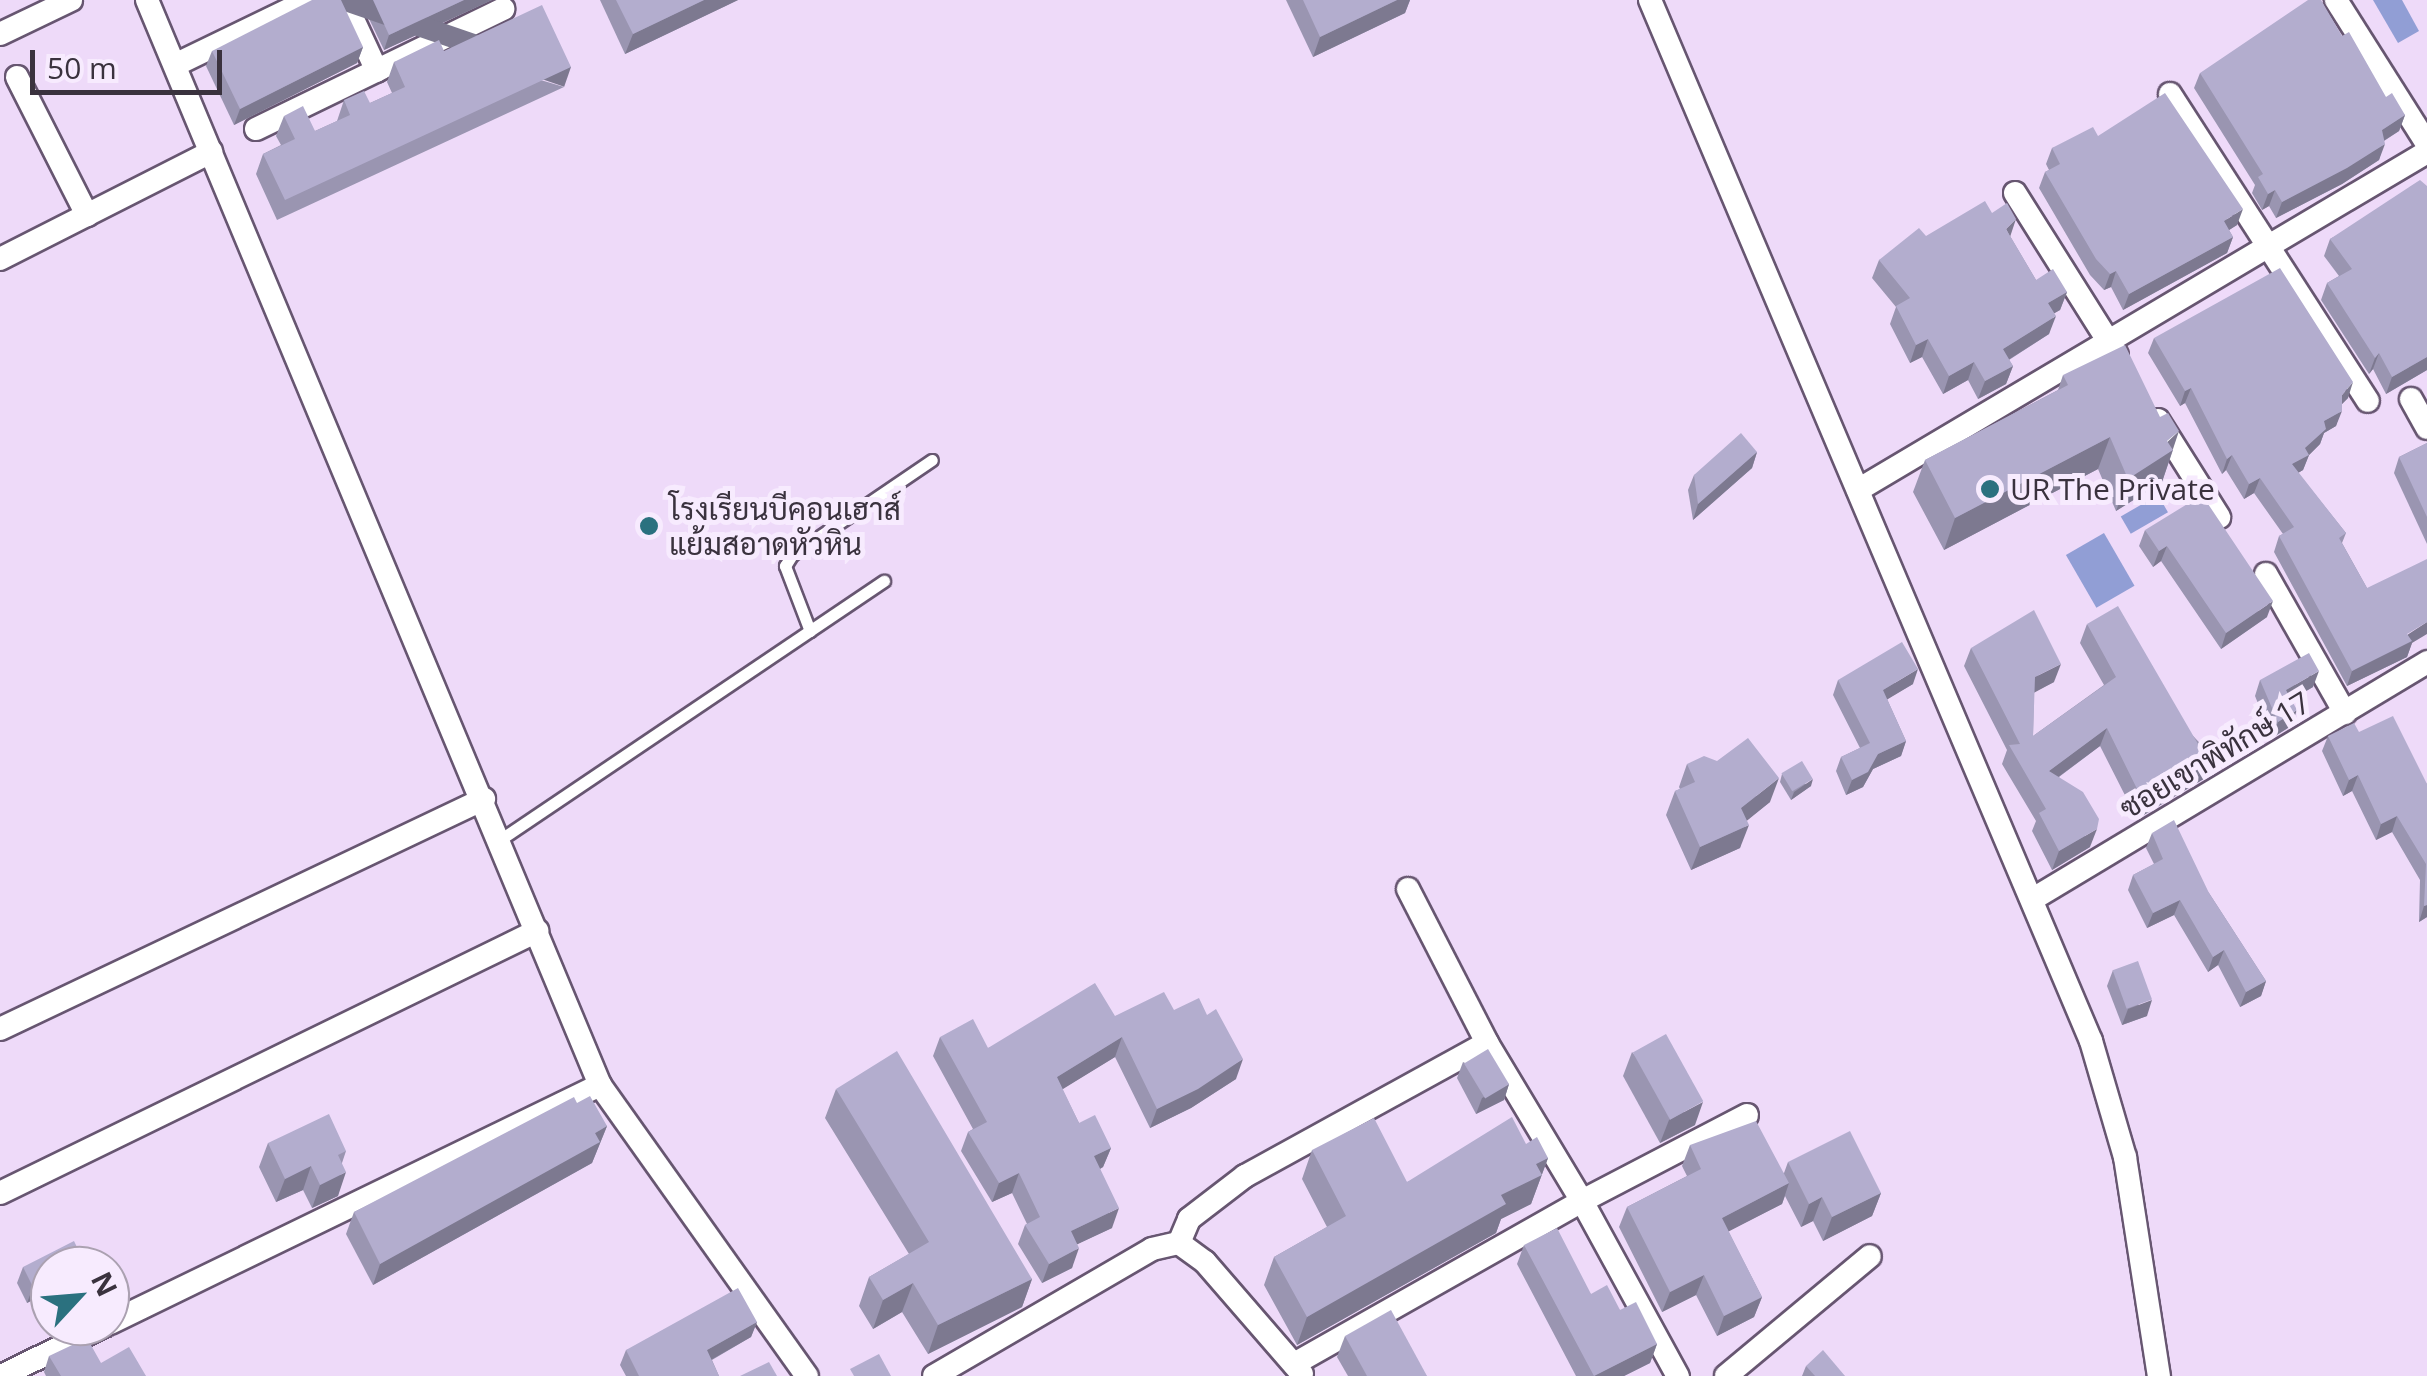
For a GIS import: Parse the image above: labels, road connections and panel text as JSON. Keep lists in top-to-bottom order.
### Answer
{
  "streets": {
    "street": ["ซอยเขาพิทักษ์ 17"]
  },
  "places": ["UR The Private", "โรงเรียนบีคอนเฮาส์ แย้มสอาดหัวหิน"],
  "scale_bar": "50 m",
  "north": "top right"
}
